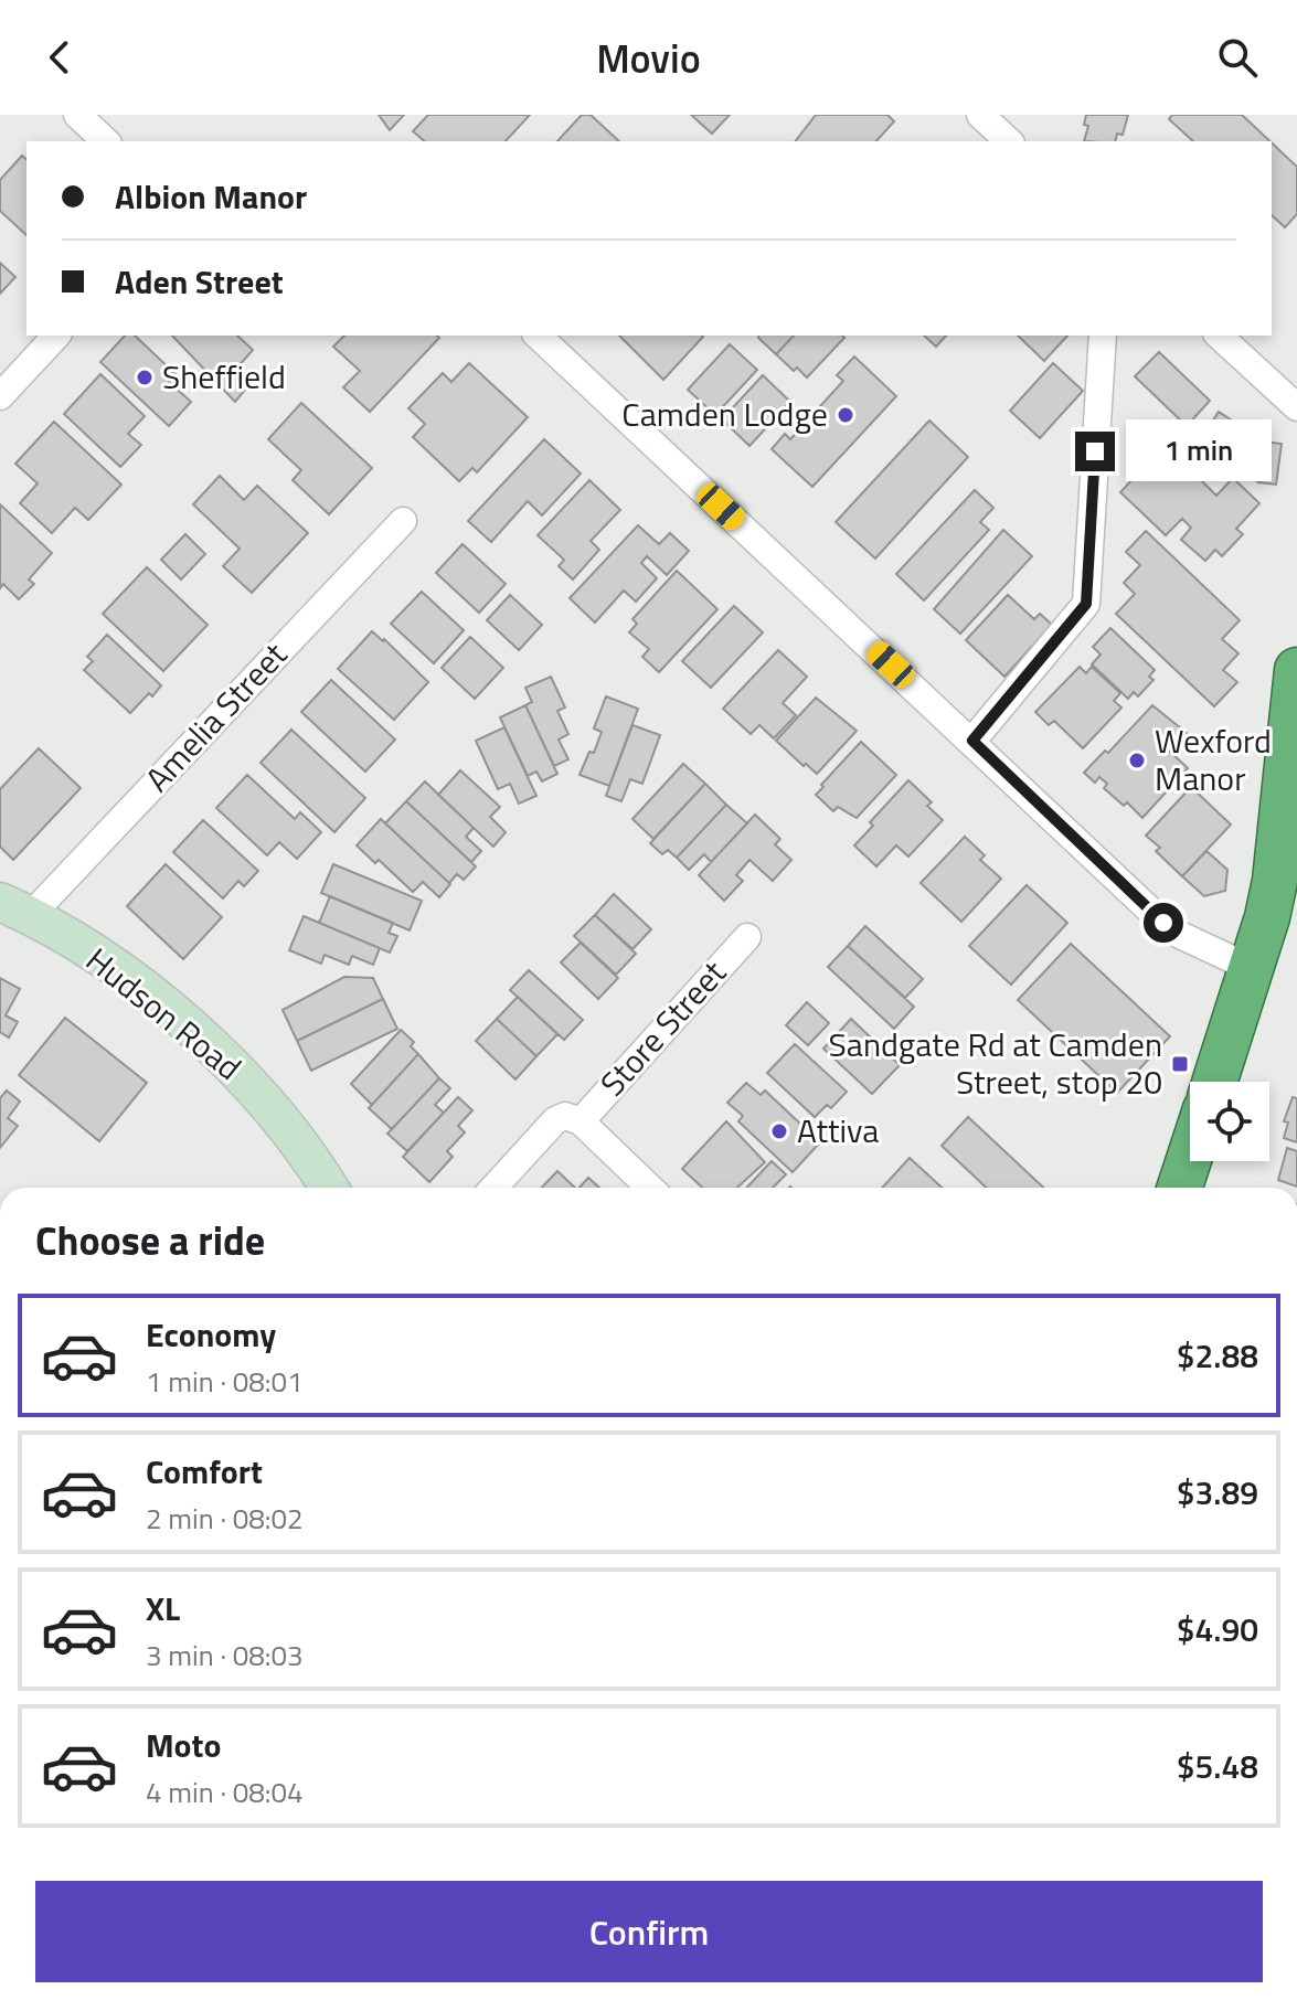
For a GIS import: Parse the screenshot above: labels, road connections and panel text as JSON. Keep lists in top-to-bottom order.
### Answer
{
  "streets": {
    "main road": ["Hudson Road"],
    "street": ["Amelia Street", "Store Street"]
  },
  "crossings": [
    ["Amelia Street", "Hudson Road"]
  ],
  "places": {
    "other": [
      "Sheffield",
      "Camden Lodge",
      "Wexford Manor",
      "Attiva"
    ],
    "transit": ["Sandgate Rd at Camden Street, stop 20"]
  },
  "page": {
    "header": "Movio",
    "banner": ["Albion Manor", "Aden Street"],
    "bubble": "1 min",
    "heading": "Choose a ride",
    "list": [
      {
        "name": "Economy",
        "note": "1 min · 08:01",
        "value": "$2.88"
      },
      {
        "name": "Comfort",
        "note": "2 min · 08:02",
        "value": "$3.89"
      },
      {
        "name": "XL",
        "note": "3 min · 08:03",
        "value": "$4.90"
      },
      {
        "name": "Moto",
        "note": "4 min · 08:04",
        "value": "$5.48"
      }
    ],
    "buttons": "Confirm"
  }
}
